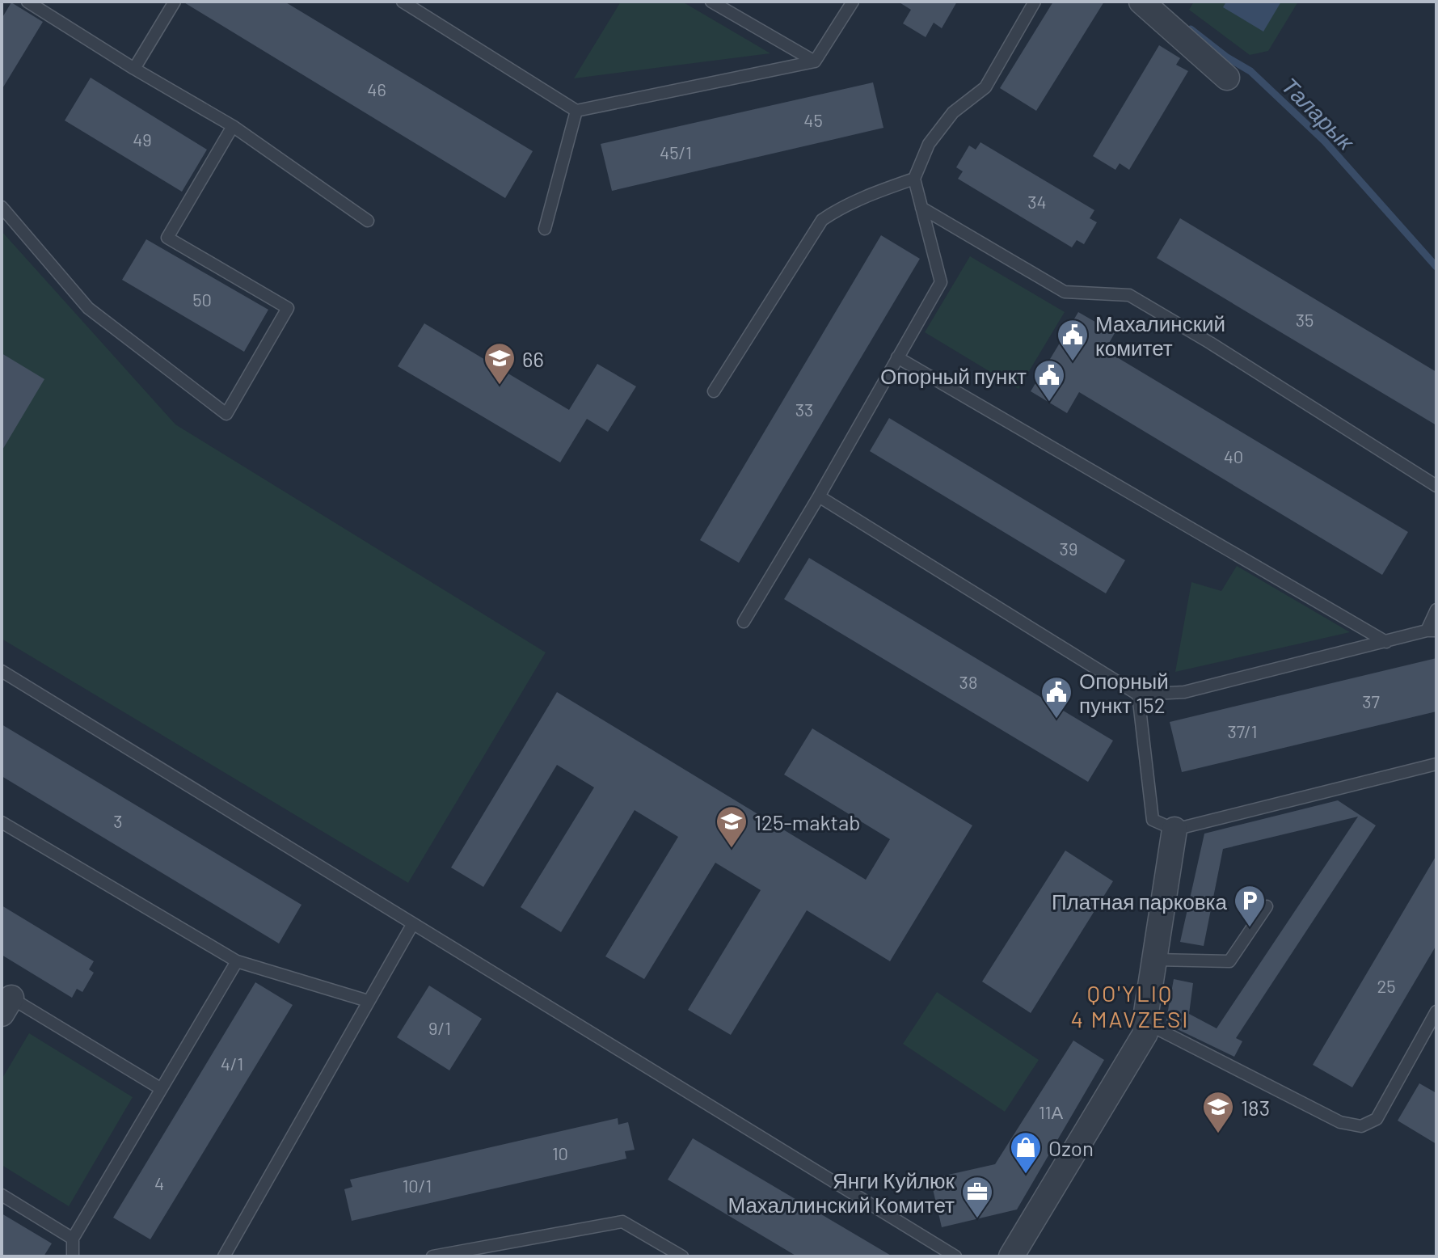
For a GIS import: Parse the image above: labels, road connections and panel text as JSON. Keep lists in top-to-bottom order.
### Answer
{
  "districts": ["QO'YLIQ 4 MAVZESI"],
  "water": ["Таларык"],
  "places": {
    "public building": ["Махалинский комитет", "Опорный пункт", "Опорный пункт 152"],
    "school or university": ["66", "125-maktab", "183"],
    "parking": ["Платная парковка"],
    "shop": ["Ozon"],
    "office": ["Янги Куйлюк Махаллинский Комитет"]
  },
  "house_numbers": [
    "46",
    "45",
    "49",
    "45/1",
    "34",
    "50",
    "35",
    "33",
    "40",
    "39",
    "38",
    "37",
    "37/1",
    "3",
    "25",
    "9/1",
    "4/1",
    "11А",
    "10",
    "4",
    "10/1"
  ]
}
